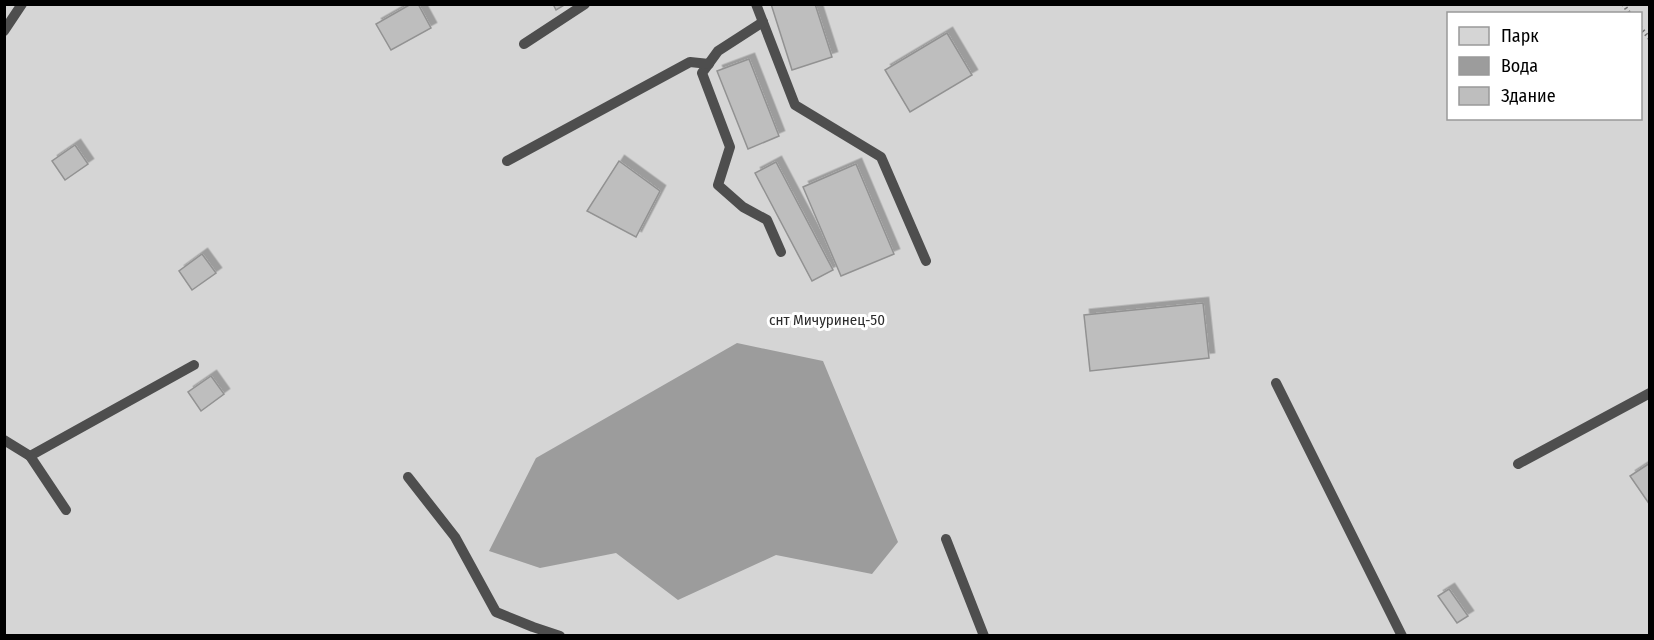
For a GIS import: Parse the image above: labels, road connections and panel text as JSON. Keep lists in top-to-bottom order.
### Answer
{
  "parks": ["снт Мичуринец-50"],
  "legend": ["Парк", "Вода", "Здание"]
}
